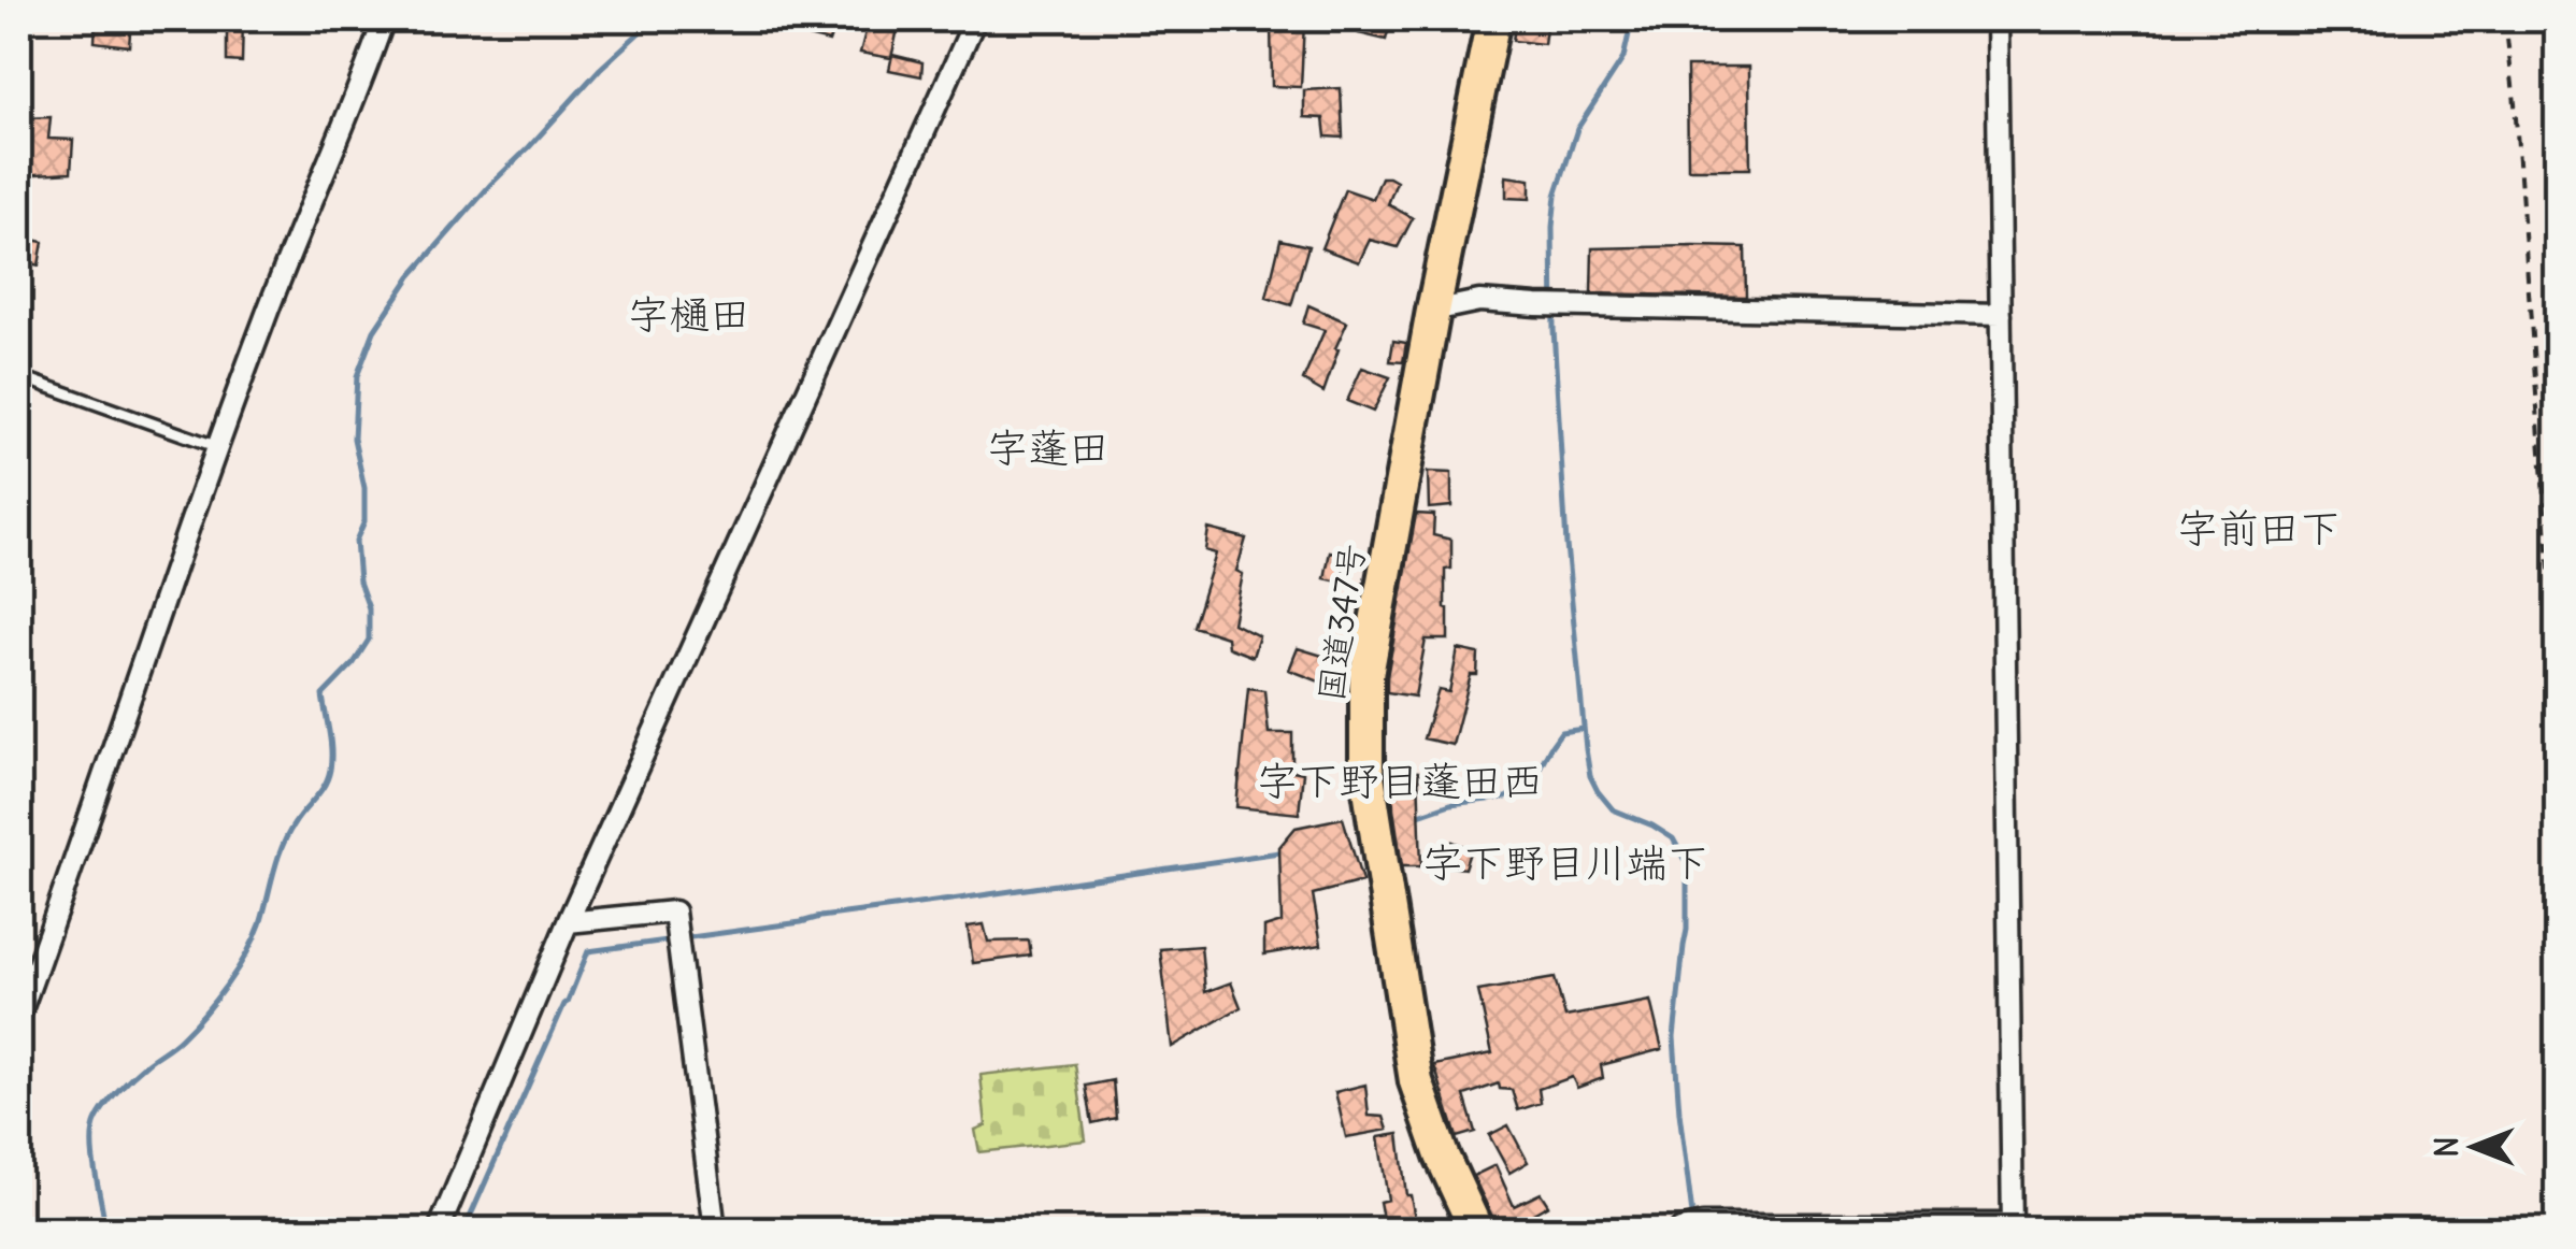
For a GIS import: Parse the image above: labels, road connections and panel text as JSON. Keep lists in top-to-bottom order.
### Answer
{
  "streets": {
    "highway": ["国道347号"]
  },
  "districts": [
    "字樋田",
    "字蓬田",
    "字前田下",
    "字下野目蓬田西",
    "字下野目川端下"
  ],
  "north": "left"
}
